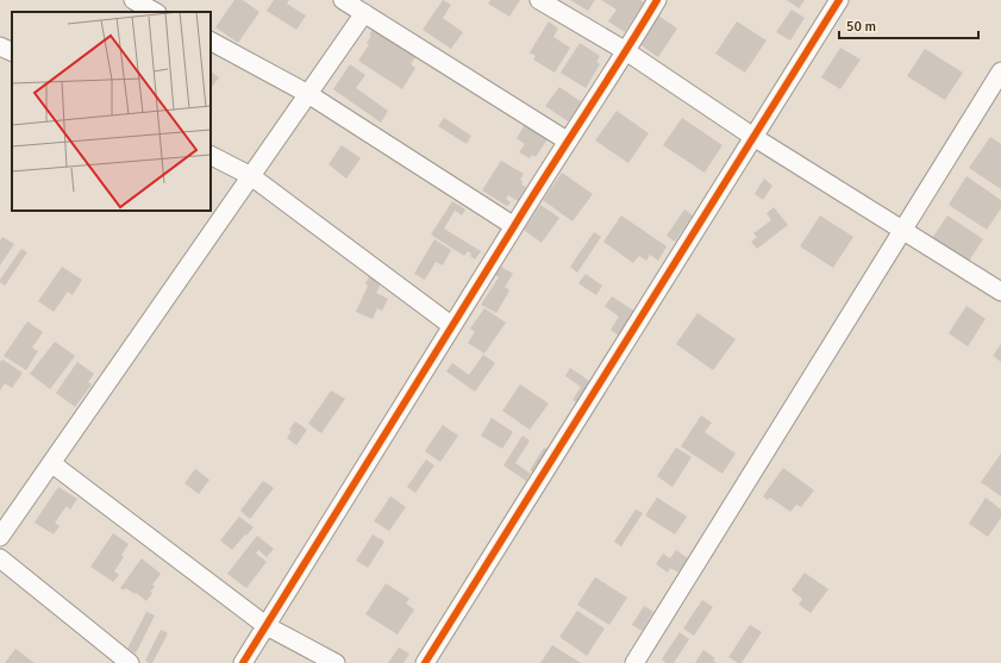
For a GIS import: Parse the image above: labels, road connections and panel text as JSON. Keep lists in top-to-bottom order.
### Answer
{
  "scale_bar": "50 m"
}
